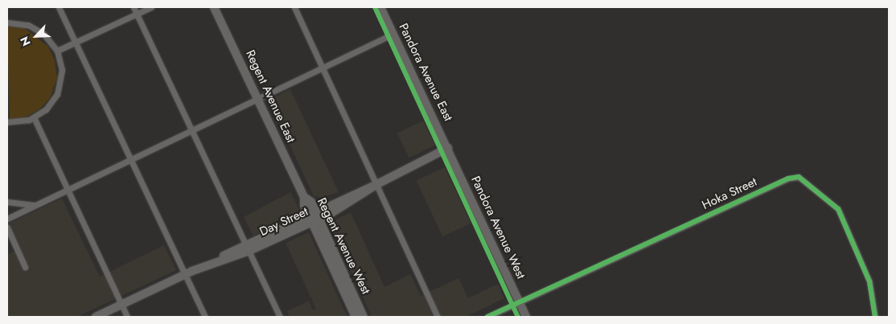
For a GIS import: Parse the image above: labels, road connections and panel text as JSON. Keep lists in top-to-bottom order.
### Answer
{
  "streets": {
    "street": [
      "Pandora Avenue East",
      "Regent Avenue East",
      "Hoka Street",
      "Day Street",
      "Pandora Avenue West",
      "Regent Avenue West"
    ]
  },
  "crossings": [
    ["Pandora Avenue East", "Day Street"],
    ["Pandora Avenue East", "Pandora Avenue West"],
    ["Regent Avenue East", "Regent Avenue West"],
    ["Hoka Street", "Pandora Avenue West"],
    ["Day Street", "Pandora Avenue West"],
    ["Day Street", "Regent Avenue West"]
  ],
  "north": "bottom left"
}
